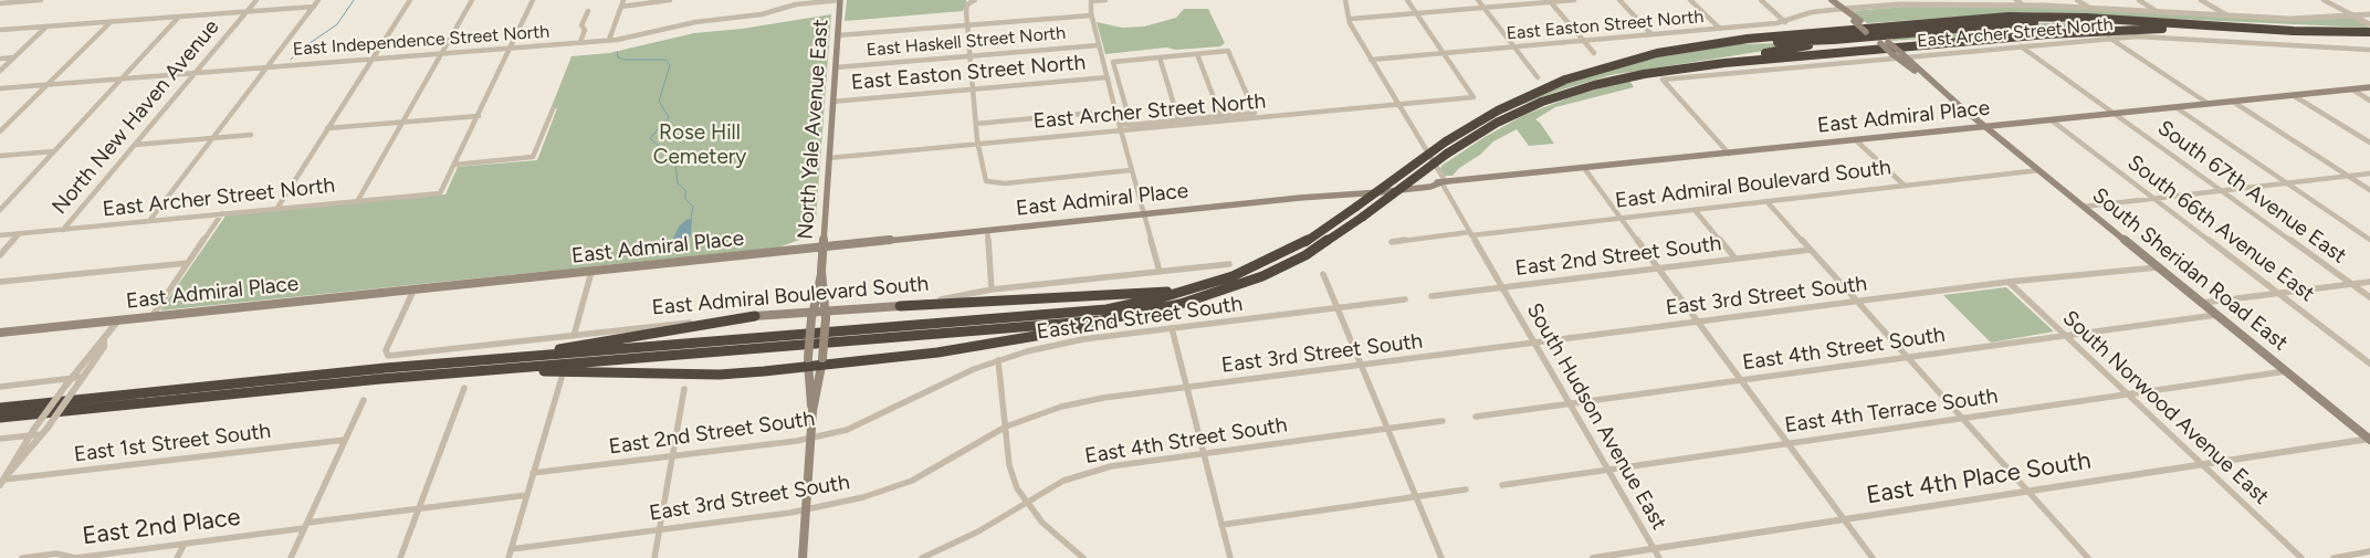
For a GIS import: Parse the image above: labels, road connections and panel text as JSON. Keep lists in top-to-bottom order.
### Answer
{
  "streets": {
    "main road": [
      "East Admiral Place",
      "North Yale Avenue East",
      "East Admiral Boulevard South",
      "South Sheridan Road East"
    ],
    "street": [
      "East Easton Street North",
      "East Archer Street North",
      "East Independence Street North",
      "East Haskell Street North",
      "North New Haven Avenue",
      "South 67th Avenue East",
      "South 66th Avenue East",
      "East 2nd Street South",
      "East 3rd Street South",
      "East 4th Street South",
      "South Norwood Avenue East",
      "East 4th Terrace South",
      "South Hudson Avenue East",
      "East 1st Street South",
      "East 4th Place South",
      "East 2nd Place"
    ]
  },
  "crossings": [
    ["East Easton Street North", "East Archer Street North"],
    ["East Easton Street North", "North Yale Avenue East"],
    ["East Easton Street North", "South Sheridan Road East"],
    ["East Easton Street North", "South Hudson Avenue East"],
    ["East Archer Street North", "North New Haven Avenue"],
    ["East Archer Street North", "East Admiral Place"],
    ["East Archer Street North", "North Yale Avenue East"],
    ["East Archer Street North", "South 67th Avenue East"],
    ["East Archer Street North", "South Sheridan Road East"],
    ["East Archer Street North", "South Hudson Avenue East"],
    ["East Independence Street North", "North New Haven Avenue"],
    ["East Independence Street North", "North Yale Avenue East"],
    ["East Haskell Street North", "North Yale Avenue East"],
    ["East Admiral Place", "North Yale Avenue East"],
    ["East Admiral Place", "East Admiral Boulevard South"],
    ["East Admiral Place", "South 67th Avenue East"],
    ["East Admiral Place", "South 66th Avenue East"],
    ["East Admiral Place", "South Sheridan Road East"],
    ["East Admiral Place", "South Hudson Avenue East"],
    ["East Admiral Boulevard South", "South Sheridan Road East"],
    ["East Admiral Boulevard South", "South Hudson Avenue East"],
    ["East 2nd Street South", "South Hudson Avenue East"],
    ["South Sheridan Road East", "East 3rd Street South"],
    ["South Sheridan Road East", "East 4th Street South"],
    ["South Sheridan Road East", "East 4th Terrace South"],
    ["South Sheridan Road East", "East 4th Place South"],
    ["East 3rd Street South", "South Norwood Avenue East"],
    ["East 3rd Street South", "South Hudson Avenue East"],
    ["East 4th Street South", "South Norwood Avenue East"],
    ["East 4th Street South", "South Hudson Avenue East"],
    ["South Norwood Avenue East", "East 4th Terrace South"],
    ["South Norwood Avenue East", "East 4th Place South"],
    ["East 4th Terrace South", "South Hudson Avenue East"],
    ["South Hudson Avenue East", "East 4th Place South"]
  ],
  "parks": ["Rose Hill Cemetery"]
}
